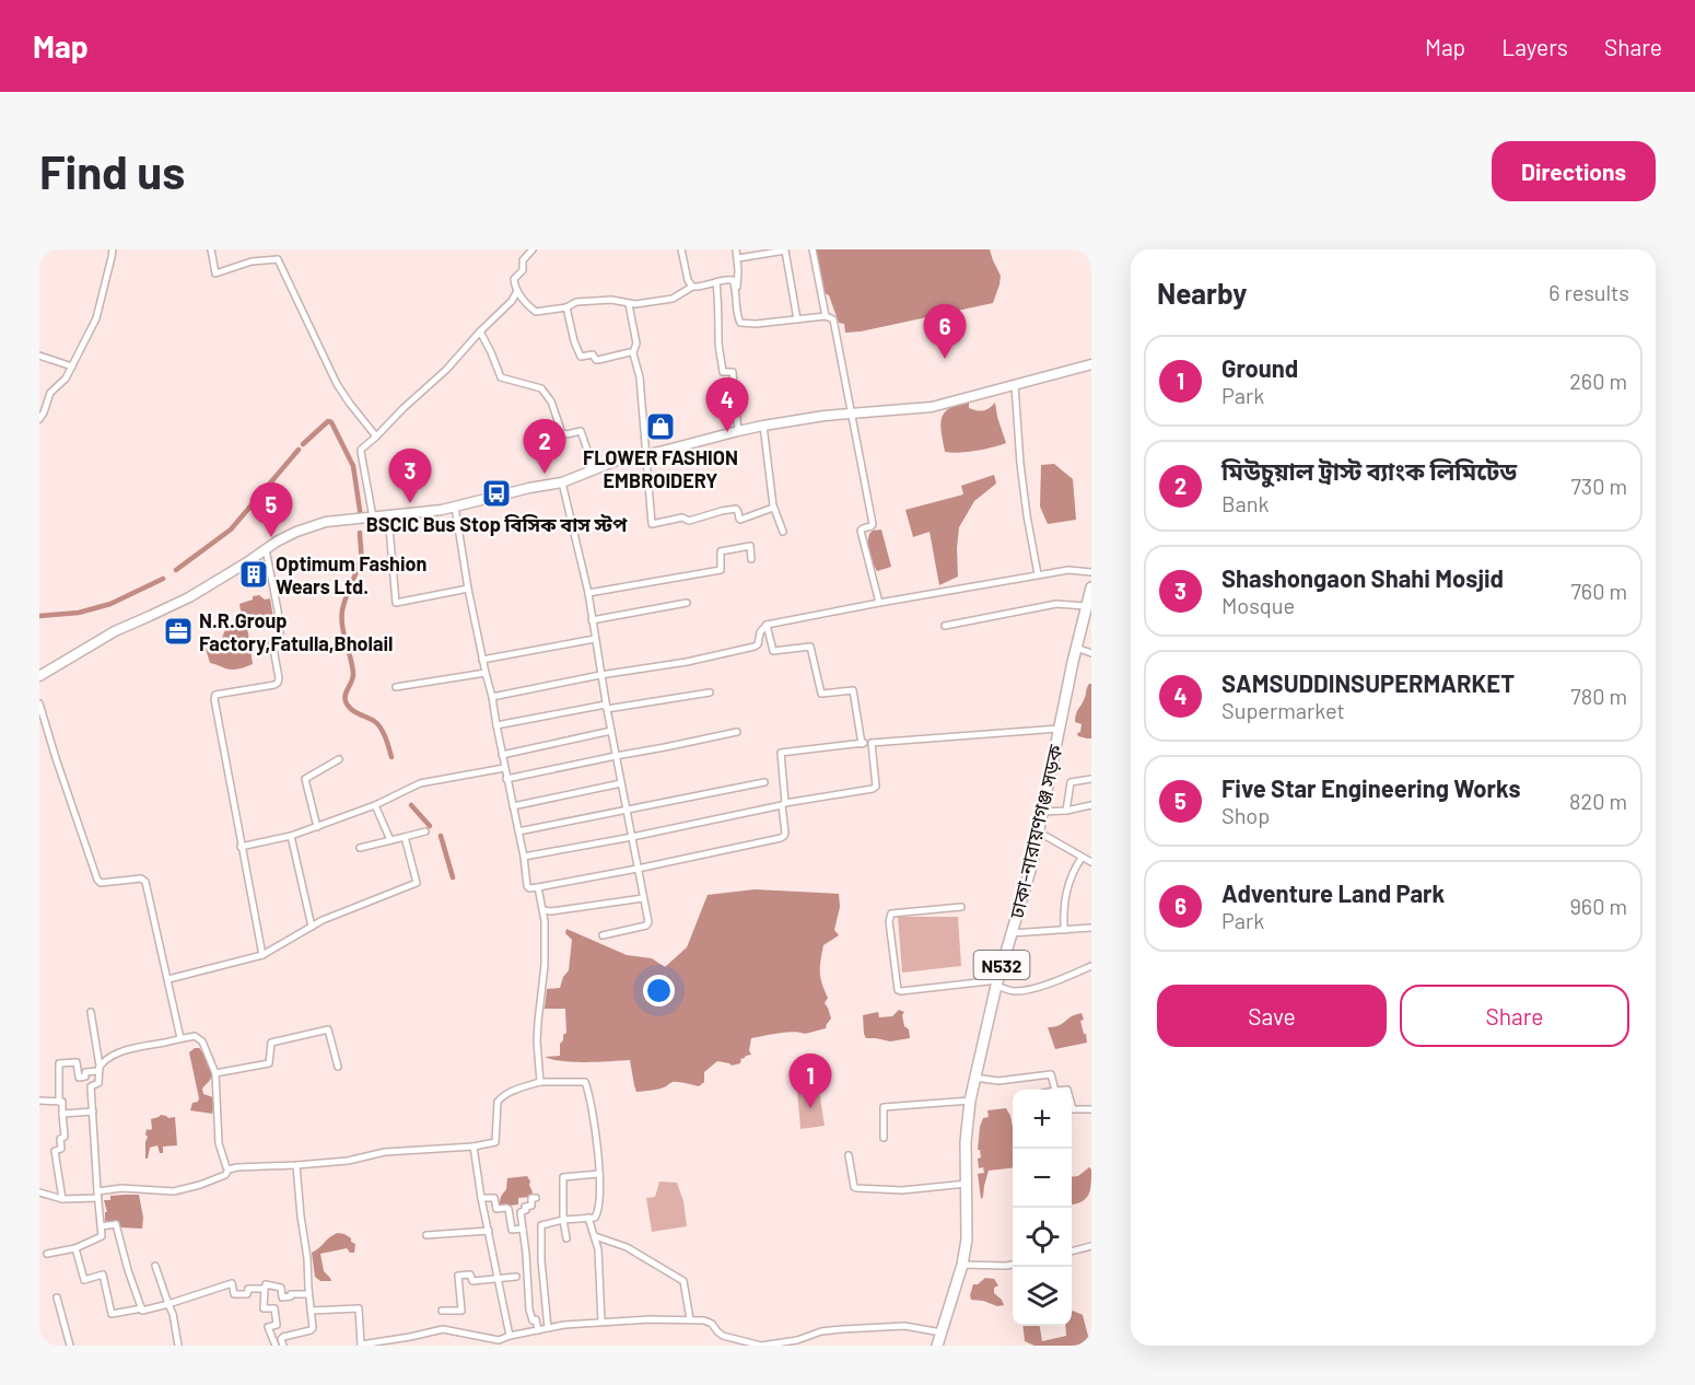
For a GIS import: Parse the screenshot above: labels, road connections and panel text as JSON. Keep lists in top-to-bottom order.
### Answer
{
  "streets": {
    "highway": ["ঢাকা-নারায়ণগঞ্জ সড়ক", "N532"]
  },
  "places": {
    "shop": ["FLOWER FASHION EMBROIDERY"],
    "bus stop": ["BSCIC Bus Stop বিসিক বাস স্টপ"],
    "building": ["Optimum Fashion Wears Ltd."],
    "office": ["N.R.Group Factory,Fatulla,Bholail"]
  },
  "page": {
    "header": "Map",
    "nav": ["Map", "Layers", "Share"],
    "buttons": [
      "Directions",
      ["Save", "Share"]
    ],
    "title": "Find us",
    "heading": ["Nearby", "6 results"],
    "pins": [
      "6",
      "4",
      "2",
      "3",
      "5",
      "1"
    ],
    "list": [
      {
        "mark": "1",
        "name": "Ground",
        "note": "Park",
        "value": "260 m"
      },
      {
        "mark": "2",
        "name": "মিউচুয়াল ট্রাস্ট ব্যাংক লিমিটেড",
        "note": "Bank",
        "value": "730 m"
      },
      {
        "mark": "3",
        "name": "Shashongaon Shahi Mosjid",
        "note": "Mosque",
        "value": "760 m"
      },
      {
        "mark": "4",
        "name": "SAMSUDDINSUPERMARKET",
        "note": "Supermarket",
        "value": "780 m"
      },
      {
        "mark": "5",
        "name": "Five Star Engineering Works",
        "note": "Shop",
        "value": "820 m"
      },
      {
        "mark": "6",
        "name": "Adventure Land Park",
        "note": "Park",
        "value": "960 m"
      }
    ],
    "map_buttons": ["+", "−"]
  }
}
